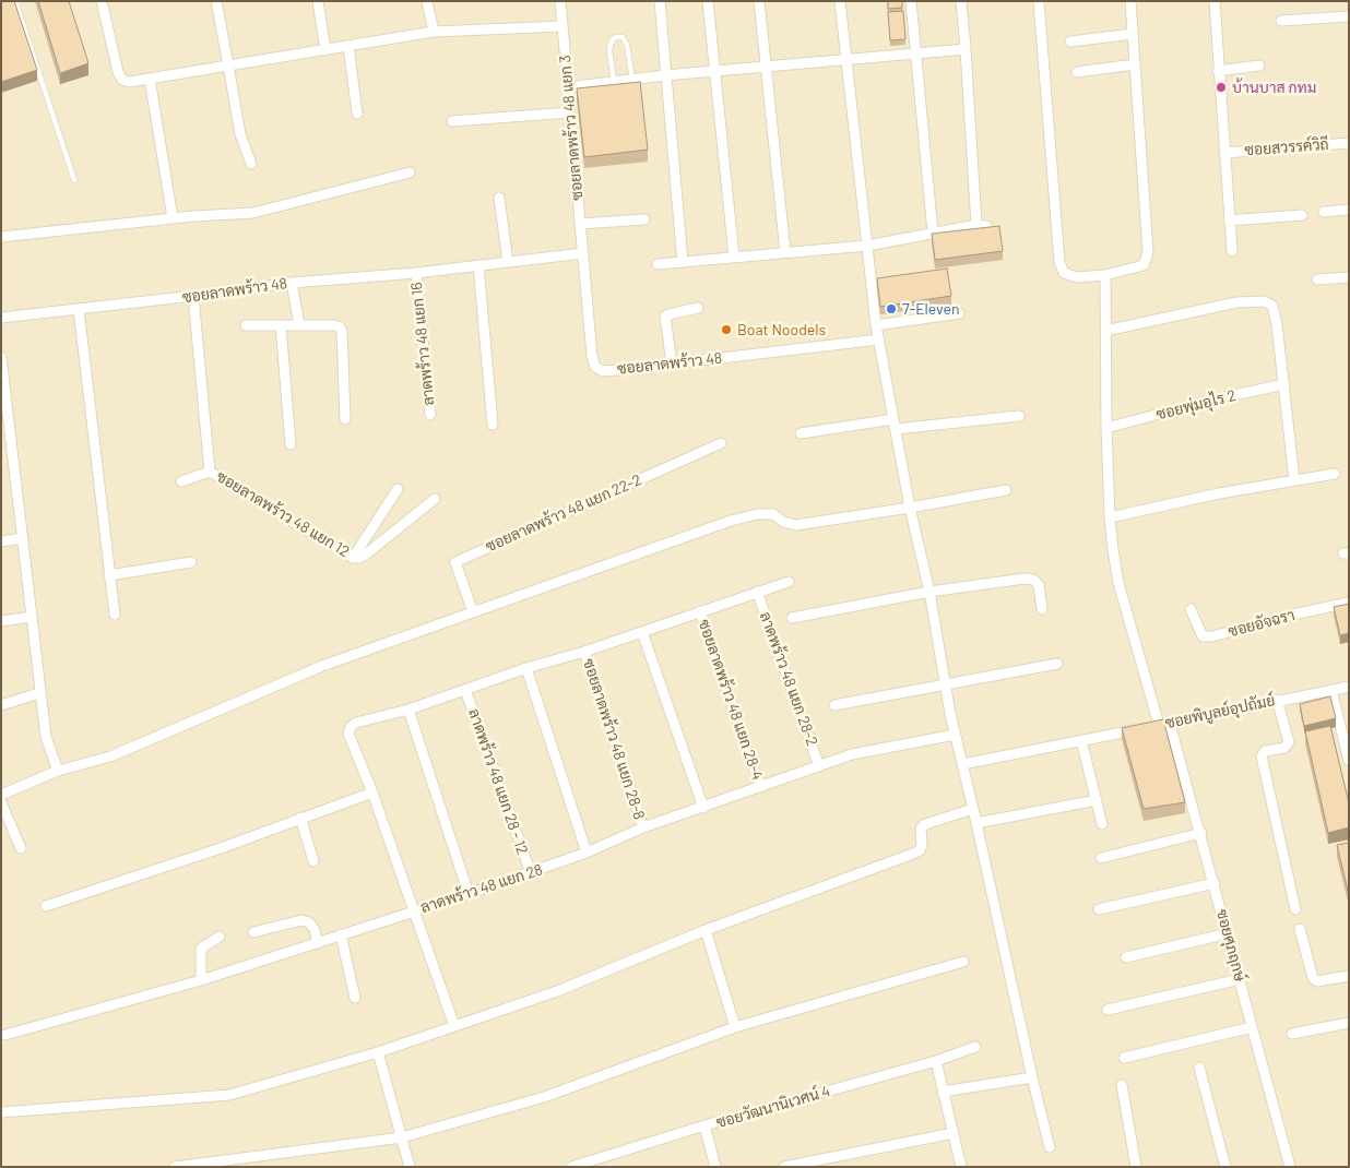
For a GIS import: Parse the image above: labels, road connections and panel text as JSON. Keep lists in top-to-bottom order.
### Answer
{
  "streets": {
    "street": [
      "ซอยลาดพร้าว 48 แยก 3",
      "ซอยสวรรค์วิถี",
      "ซอยลาดพร้าว 48",
      "ลาดพร้าว 48 แยก 16",
      "ซอยพุ่มอุไร 2",
      "ซอยลาดพร้าว 48 แยก 22-2",
      "ซอยลาดพร้าว 48 แยก 12",
      "ซอยอัจฉรา",
      "ลาดพร้าว 48 แยก 28-2",
      "ซอยลาดพร้าว 48 แยก 28-4",
      "ซอยพิบูลย์อุปถัมย์",
      "ซอยลาดพร้าว 48 แยก 28-8",
      "ลาดพร้าว 48 แยก 28 - 12",
      "ลาดพร้าว 48 แยก 28",
      "ซอยศุภฤกษ์",
      "ซอยวัฒนานิเวศน์ 4"
    ]
  },
  "crossings": [
    ["ซอยลาดพร้าว 48 แยก 3", "ซอยลาดพร้าว 48"],
    ["ซอยลาดพร้าว 48", "ลาดพร้าว 48 แยก 16"],
    ["ซอยลาดพร้าว 48", "ซอยลาดพร้าว 48 แยก 12"],
    ["ลาดพร้าว 48 แยก 28-2", "ลาดพร้าว 48 แยก 28"],
    ["ซอยลาดพร้าว 48 แยก 28-4", "ลาดพร้าว 48 แยก 28"],
    ["ซอยพิบูลย์อุปถัมย์", "ซอยศุภฤกษ์"],
    ["ซอยลาดพร้าว 48 แยก 28-8", "ลาดพร้าว 48 แยก 28"],
    ["ลาดพร้าว 48 แยก 28 - 12", "ลาดพร้าว 48 แยก 28"]
  ],
  "places": ["บ้านบาส กทม", "7-Eleven", "Boat Noodels"]
}
